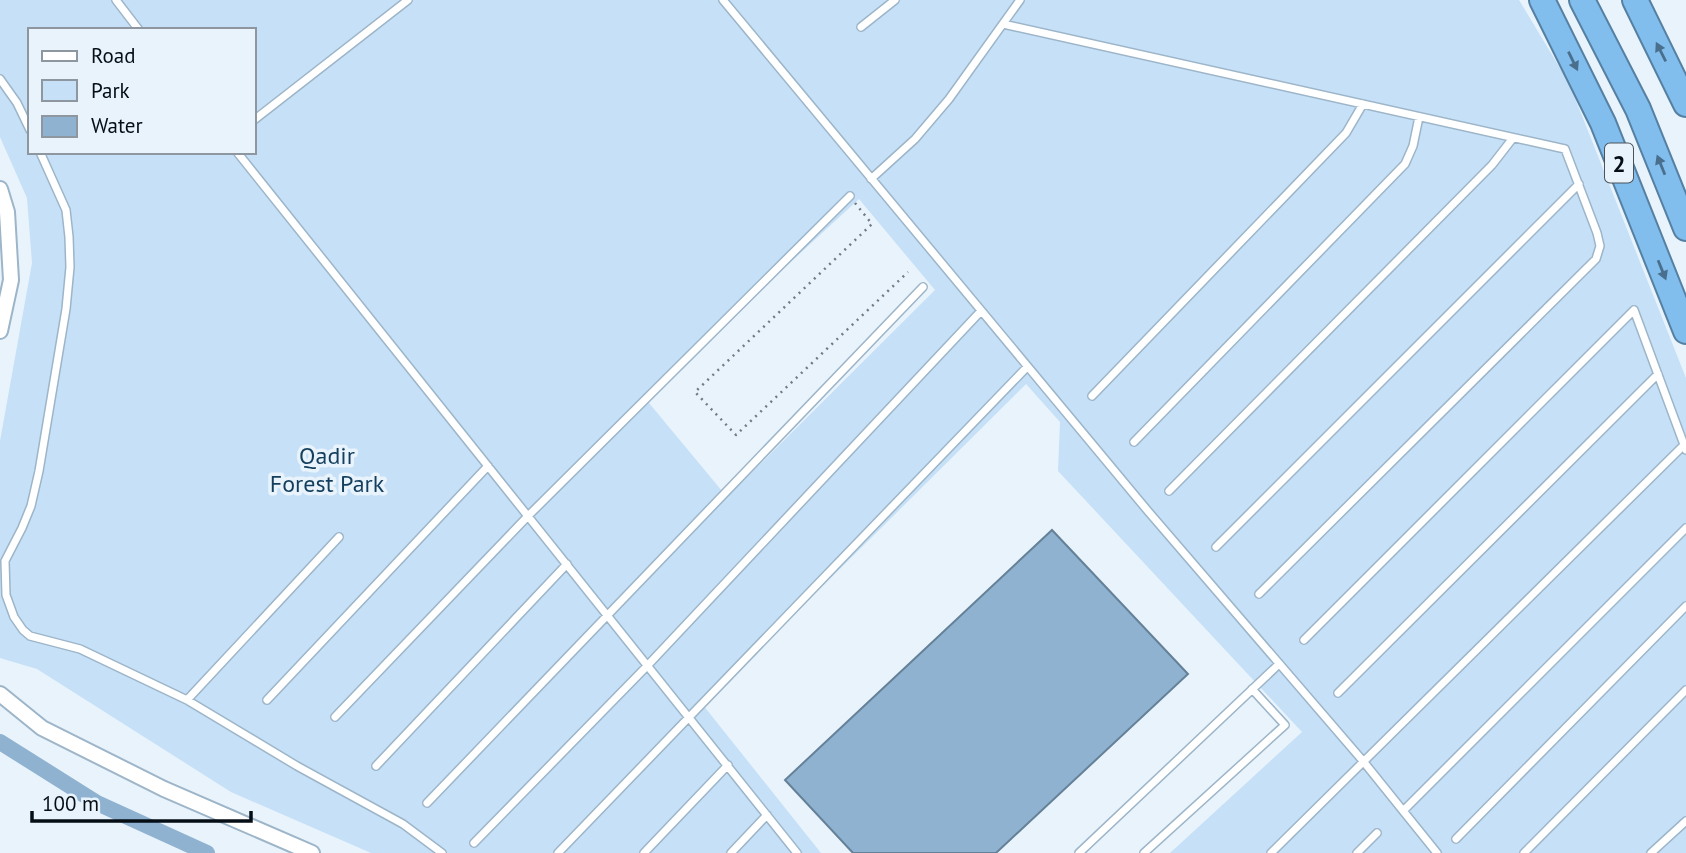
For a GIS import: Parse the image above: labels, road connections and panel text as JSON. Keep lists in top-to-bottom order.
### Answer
{
  "streets": {
    "highway": ["2"]
  },
  "parks": ["Qadir Forest Park"],
  "legend": ["Road", "Park", "Water"],
  "scale_bar": "100 m"
}
